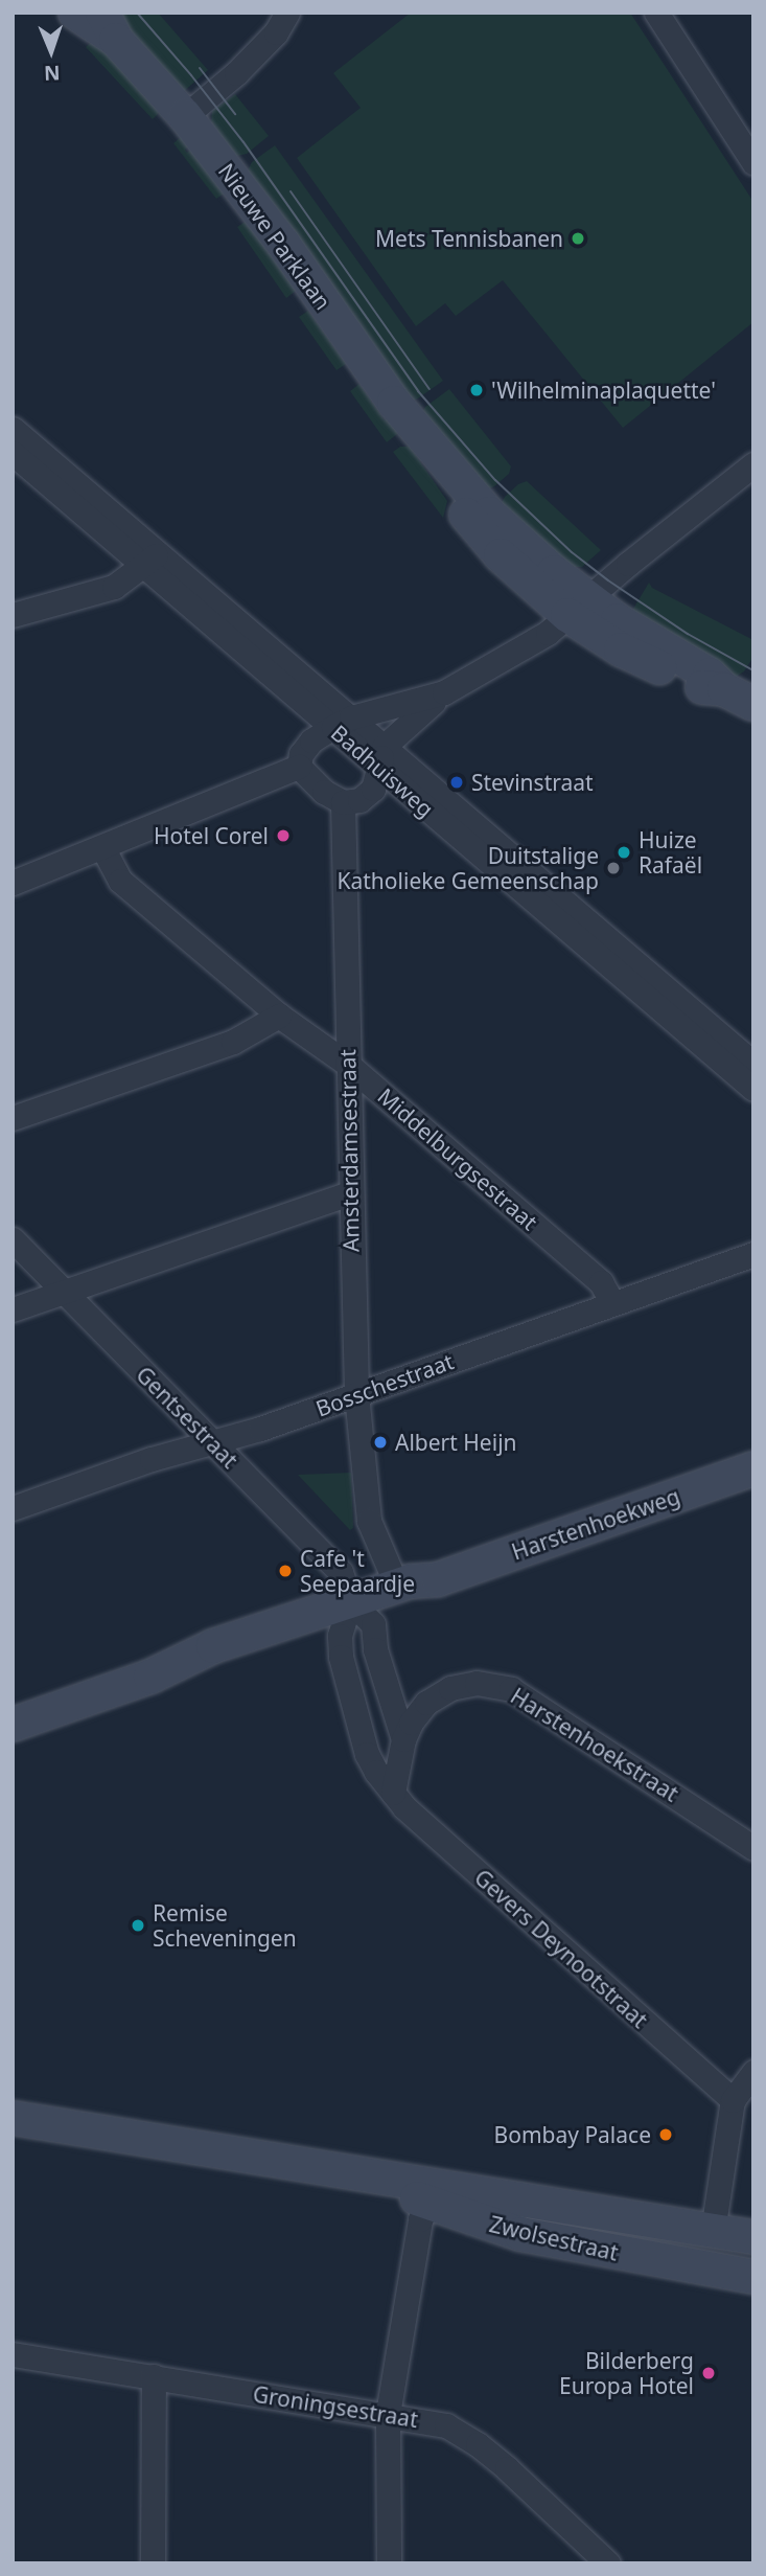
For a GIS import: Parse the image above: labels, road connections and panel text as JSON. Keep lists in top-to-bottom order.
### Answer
{
  "streets": {
    "main road": ["Nieuwe Parklaan", "Harstenhoekweg", "Zwolsestraat"],
    "street": [
      "Badhuisweg",
      "Amsterdamsestraat",
      "Middelburgsestraat",
      "Bosschestraat",
      "Gentsestraat",
      "Harstenhoekstraat",
      "Gevers Deynootstraat",
      "Groningsestraat"
    ]
  },
  "crossings": [
    ["Badhuisweg", "Amsterdamsestraat"],
    ["Amsterdamsestraat", "Middelburgsestraat"],
    ["Amsterdamsestraat", "Bosschestraat"],
    ["Middelburgsestraat", "Bosschestraat"],
    ["Bosschestraat", "Gentsestraat"],
    ["Gentsestraat", "Harstenhoekweg"],
    ["Gentsestraat", "Harstenhoekstraat"],
    ["Gentsestraat", "Gevers Deynootstraat"],
    ["Harstenhoekweg", "Gevers Deynootstraat"]
  ],
  "places": [
    "Mets Tennisbanen",
    "'Wilhelminaplaquette'",
    "Stevinstraat",
    "Hotel Corel",
    "Huize Rafaël",
    "Duitstalige Katholieke Gemeenschap",
    "Albert Heijn",
    "Cafe 't Seepaardje",
    "Remise Scheveningen",
    "Bombay Palace",
    "Bilderberg Europa Hotel"
  ],
  "north": "bottom"
}
